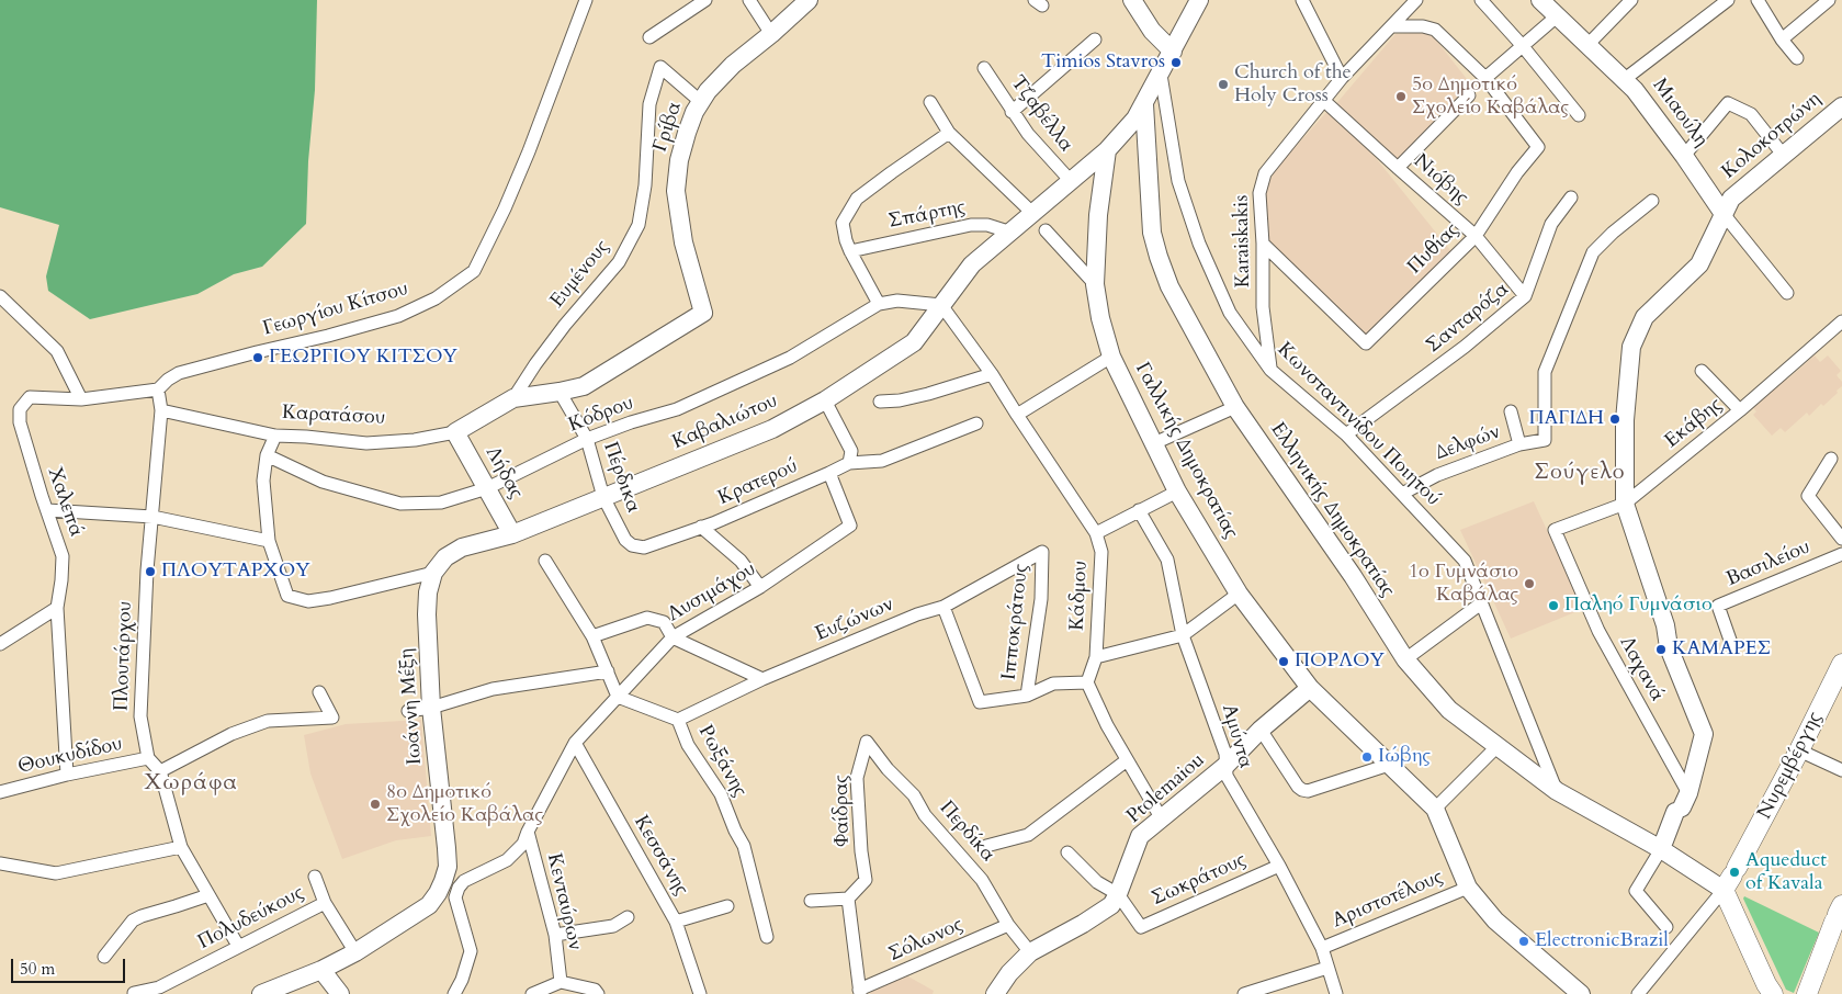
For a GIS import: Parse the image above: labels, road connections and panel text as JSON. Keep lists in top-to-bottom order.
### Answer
{
  "streets": {
    "main road": ["Νυρεμβέργης"],
    "street": [
      "Μιαούλη",
      "Τζαβέλλα",
      "Γρίβα",
      "Κολοκοτρώνη",
      "Νιόβης",
      "Σπάρτης",
      "Karaiskakis",
      "Πυθίας",
      "Ευμένους",
      "Γεωργίου Κίτσου",
      "Σανταρόζα",
      "Κόδρου",
      "Καρατάσου",
      "Καβαλιώτου",
      "Εκάβης",
      "Κωνσταντινίδου Ποιητού",
      "Δελφών",
      "Γαλλικής Δημοκρατίας",
      "Λήδας",
      "Πέρδικα",
      "Κρατερού",
      "Χαλεπά",
      "Ελληνικής Δημοκρατίας",
      "Βασιλείου",
      "Λυσιμάχου",
      "Κάδμου",
      "Ευζώνων",
      "Ιπποκράτους",
      "Πλουτάρχου",
      "Λαχανά",
      "Ιωάννη Μέξη",
      "Αμύντα",
      "Θουκυδίδου",
      "Ρωξάνης",
      "Ptolemaiou",
      "Φαίδρας",
      "Περδίκα",
      "Κεσσάνης",
      "Σωκράτους",
      "Αριστοτέλους",
      "Κενταύρων",
      "Πολυδεύκους",
      "Σόλωνος"
    ]
  },
  "crossings": [
    ["Μιαούλη", "Κολοκοτρώνη"],
    ["Τζαβέλλα", "Καβαλιώτου"],
    ["Γρίβα", "Ευμένους"],
    ["Γρίβα", "Καρατάσου"],
    ["Κολοκοτρώνη", "Εκάβης"],
    ["Κολοκοτρώνη", "Ελληνικής Δημοκρατίας"],
    ["Κολοκοτρώνη", "Λαχανά"],
    ["Νιόβης", "Karaiskakis"],
    ["Νιόβης", "Πυθίας"],
    ["Νιόβης", "Σανταρόζα"],
    ["Σπάρτης", "Καβαλιώτου"],
    ["Karaiskakis", "Πυθίας"],
    ["Karaiskakis", "Κωνσταντινίδου Ποιητού"],
    ["Ευμένους", "Καρατάσου"],
    ["Γεωργίου Κίτσου", "Πλουτάρχου"],
    ["Σανταρόζα", "Κωνσταντινίδου Ποιητού"],
    ["Κόδρου", "Καβαλιώτου"],
    ["Κόδρου", "Λήδας"],
    ["Κόδρου", "Πέρδικα"],
    ["Κόδρου", "Κάδμου"],
    ["Καρατάσου", "Λήδας"],
    ["Καρατάσου", "Πέρδικα"],
    ["Καρατάσου", "Πλουτάρχου"],
    ["Καβαλιώτου", "Γαλλικής Δημοκρατίας"],
    ["Καβαλιώτου", "Λήδας"],
    ["Καβαλιώτου", "Πέρδικα"],
    ["Καβαλιώτου", "Κάδμου"],
    ["Καβαλιώτου", "Ιωάννη Μέξη"],
    ["Εκάβης", "Λαχανά"],
    ["Κωνσταντινίδου Ποιητού", "Δελφών"],
    ["Κωνσταντινίδου Ποιητού", "Ελληνικής Δημοκρατίας"],
    ["Γαλλικής Δημοκρατίας", "Ptolemaiou"],
    ["Γαλλικής Δημοκρατίας", "Αριστοτέλους"],
    ["Πέρδικα", "Κρατερού"],
    ["Κρατερού", "Λυσιμάχου"],
    ["Χαλεπά", "Θουκυδίδου"],
    ["Ελληνικής Δημοκρατίας", "Νυρεμβέργης"],
    ["Λυσιμάχου", "Ρωξάνης"],
    ["Λυσιμάχου", "Κεσσάνης"],
    ["Λυσιμάχου", "Κενταύρων"],
    ["Ευζώνων", "Ιπποκράτους"],
    ["Ευζώνων", "Ρωξάνης"],
    ["Πλουτάρχου", "Θουκυδίδου"],
    ["Πλουτάρχου", "Πολυδεύκους"],
    ["Αμύντα", "Ptolemaiou"],
    ["Αμύντα", "Σωκράτους"],
    ["Αμύντα", "Αριστοτέλους"],
    ["Ptolemaiou", "Περδίκα"],
    ["Ptolemaiou", "Σωκράτους"],
    ["Φαίδρας", "Περδίκα"],
    ["Περδίκα", "Σόλωνος"]
  ],
  "districts": ["Σούγελο", "Χωράφα"],
  "places": [
    "Timios Stavros",
    "Church of the Holy Cross",
    "5ο Δημοτικό Σχολείο Καβάλας",
    "ΓΕΩΡΓΙΟΥ ΚΙΤΣΟΥ",
    "ΠΑΓΙΔΗ",
    "ΠΛΟΥΤΑΡΧΟΥ",
    "1ο Γυμνάσιο Καβάλας",
    "Παληό Γυμνάσιο",
    "ΚΑΜΑΡΕΣ",
    "ΠΟΡΛΟΥ",
    "Ιώβης",
    "8ο Δημοτικό Σχολείο Καβάλας",
    "Aqueduct of Kavala",
    "ElectronicBrazil"
  ],
  "scale_bar": "50 m"
}
